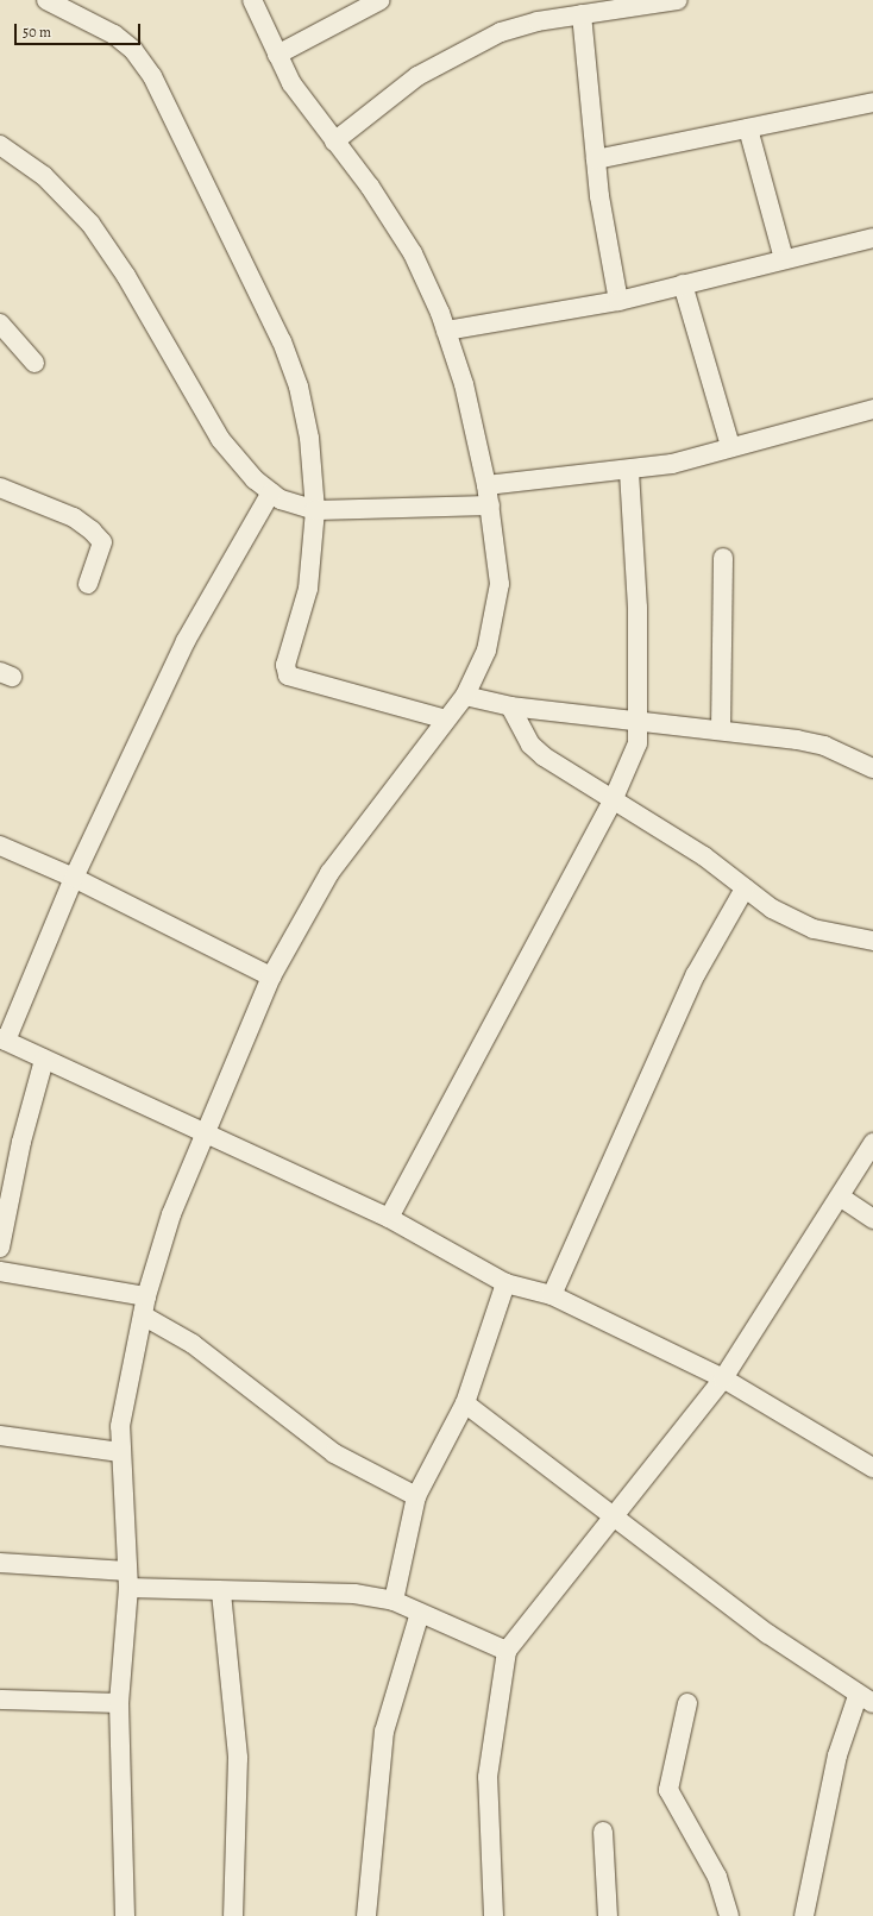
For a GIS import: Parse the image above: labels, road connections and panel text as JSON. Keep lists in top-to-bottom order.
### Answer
{
  "scale_bar": "50 m"
}
